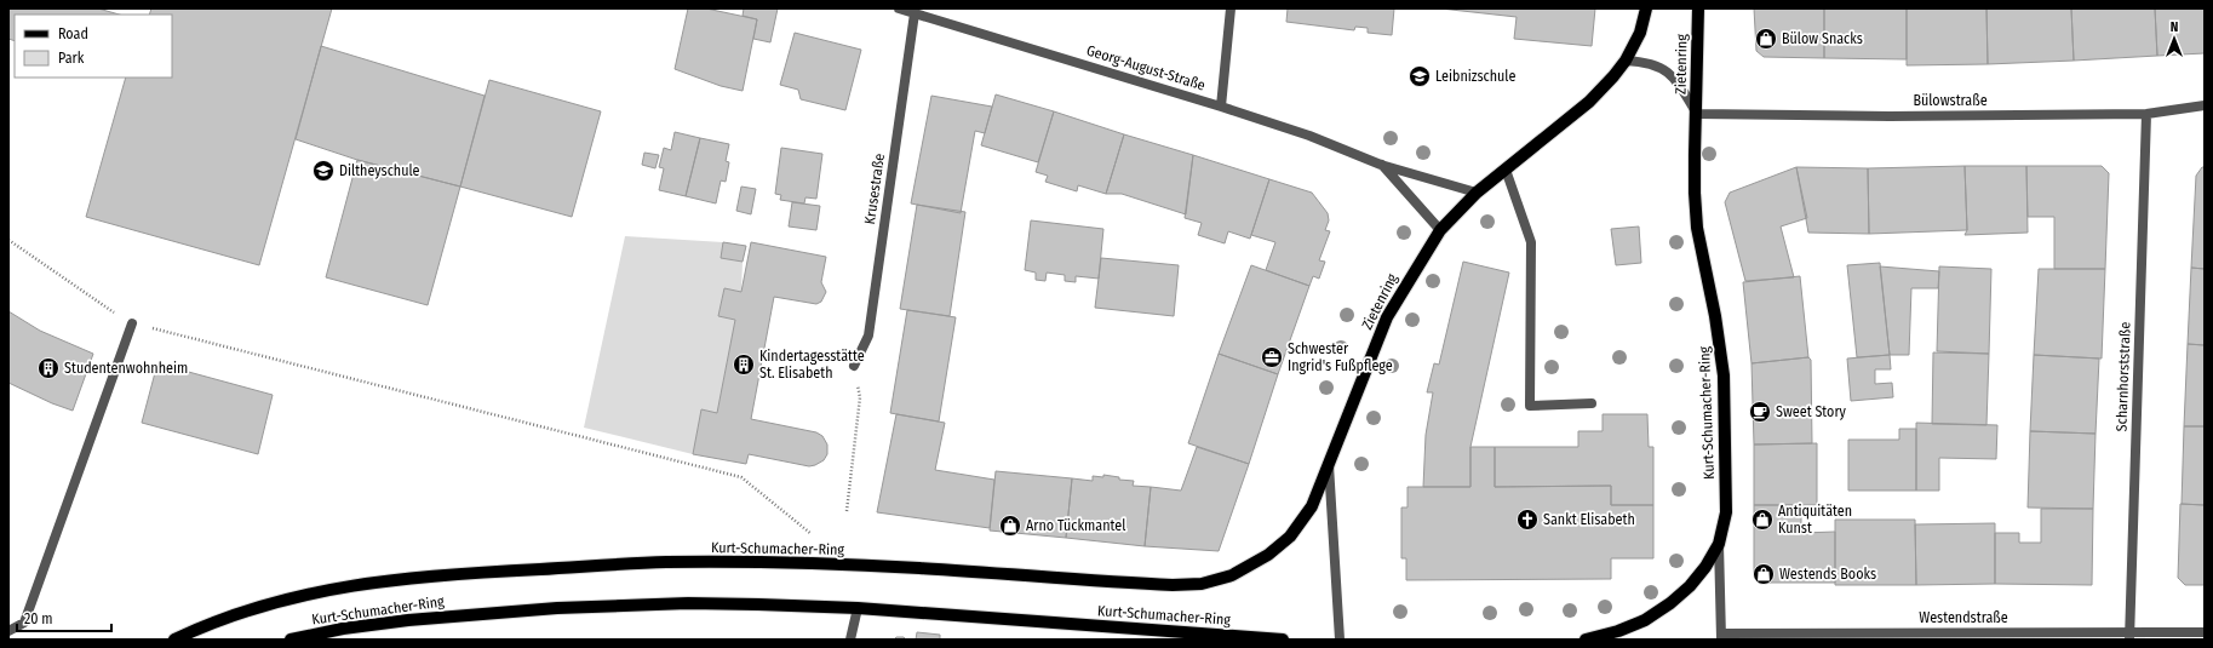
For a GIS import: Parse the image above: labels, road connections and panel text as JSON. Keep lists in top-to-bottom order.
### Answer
{
  "streets": {
    "main road": ["Zietenring", "Kurt-Schumacher-Ring"],
    "street": [
      "Georg-August-Straße",
      "Bülowstraße",
      "Krusestraße",
      "Scharnhorststraße",
      "Westendstraße"
    ]
  },
  "crossings": [
    ["Zietenring", "Georg-August-Straße"],
    ["Zietenring", "Bülowstraße"],
    ["Zietenring", "Kurt-Schumacher-Ring"],
    ["Georg-August-Straße", "Krusestraße"],
    ["Bülowstraße", "Scharnhorststraße"],
    ["Bülowstraße", "Kurt-Schumacher-Ring"],
    ["Scharnhorststraße", "Westendstraße"]
  ],
  "places": {
    "shop": [
      "Bülow Snacks",
      "Antiquitäten Kunst",
      "Arno Tückmantel",
      "Westends Books"
    ],
    "school or university": ["Leibnizschule", "Diltheyschule"],
    "office": ["Schwester Ingrid's Fußpflege"],
    "building": ["Kindertagesstätte St. Elisabeth", "Studentenwohnheim"],
    "cafe": ["Sweet Story"],
    "church": ["Sankt Elisabeth"]
  },
  "legend": ["Road", "Park"],
  "scale_bar": "20 m",
  "north": "top"
}
